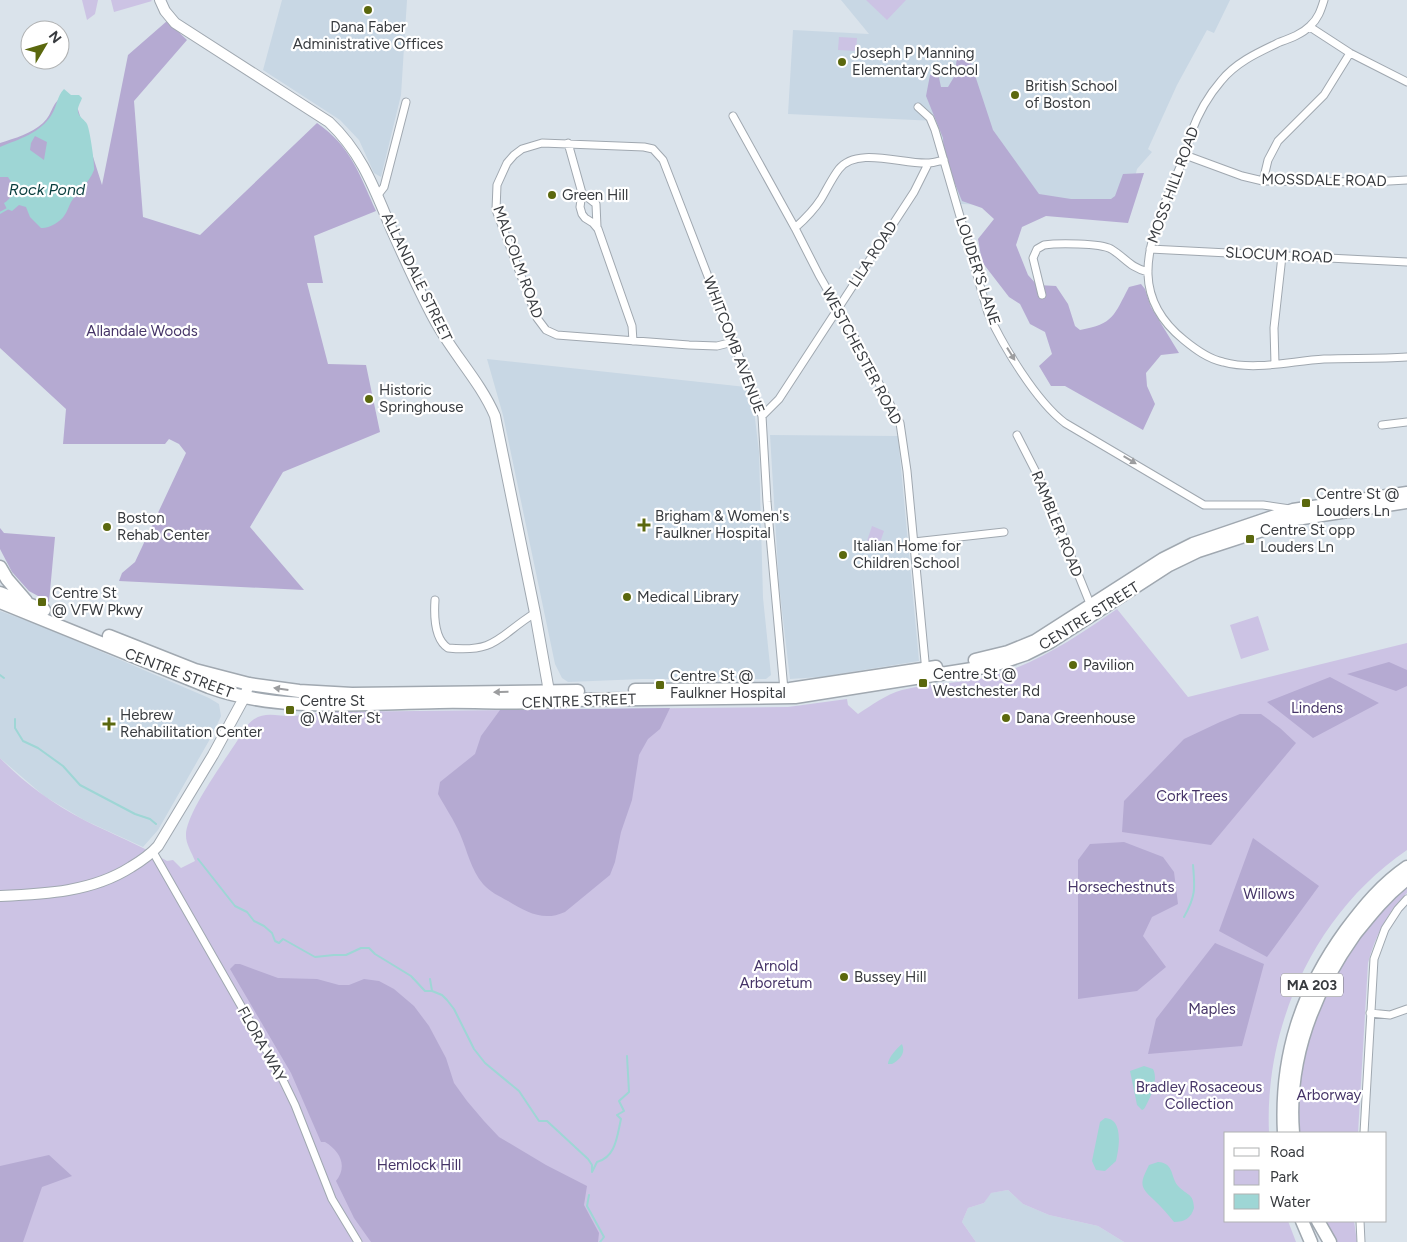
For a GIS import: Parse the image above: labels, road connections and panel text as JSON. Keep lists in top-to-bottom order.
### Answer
{
  "streets": {
    "highway": ["CENTRE STREET", "MA 203"],
    "street": [
      "MOSSDALE ROAD",
      "MOSS HILL ROAD",
      "LILA ROAD",
      "SLOCUM ROAD",
      "MALCOLM ROAD",
      "LOUDER'S LANE",
      "ALLANDALE STREET",
      "WHITCOMB AVENUE",
      "WESTCHESTER ROAD",
      "RAMBLER ROAD",
      "FLORA WAY"
    ]
  },
  "crossings": [
    ["MOSSDALE ROAD", "MOSS HILL ROAD"],
    ["MOSS HILL ROAD", "SLOCUM ROAD"],
    ["LILA ROAD", "WHITCOMB AVENUE"],
    ["LILA ROAD", "WESTCHESTER ROAD"],
    ["MALCOLM ROAD", "WHITCOMB AVENUE"],
    ["LOUDER'S LANE", "CENTRE STREET"],
    ["ALLANDALE STREET", "CENTRE STREET"],
    ["WHITCOMB AVENUE", "CENTRE STREET"],
    ["WESTCHESTER ROAD", "CENTRE STREET"],
    ["RAMBLER ROAD", "CENTRE STREET"]
  ],
  "one_way": ["LOUDER'S LANE"],
  "water": ["Rock Pond"],
  "parks": [
    "Allandale Woods",
    "Lindens",
    "Cork Trees",
    "Horsechestnuts",
    "Willows",
    "Arnold Arboretum",
    "Maples",
    "Bradley Rosaceous Collection",
    "Arborway",
    "Hemlock Hill"
  ],
  "places": {
    "other": [
      "Dana Faber Administrative Offices",
      "Joseph P Manning Elementary School",
      "British School of Boston",
      "Green Hill",
      "Historic Springhouse",
      "Boston Rehab Center",
      "Italian Home for Children School",
      "Medical Library",
      "Pavilion",
      "Dana Greenhouse",
      "Bussey Hill"
    ],
    "transit": [
      "Centre St @ Louders Ln",
      "Centre St opp Louders Ln",
      "Centre St @ VFW Pkwy",
      "Centre St @ Westchester Rd",
      "Centre St @ Faulkner Hospital",
      "Centre St @ Walter St"
    ],
    "health": ["Brigham & Women's Faulkner Hospital", "Hebrew Rehabilitation Center"]
  },
  "legend": ["Road", "Park", "Water"],
  "north": "top right"
}
